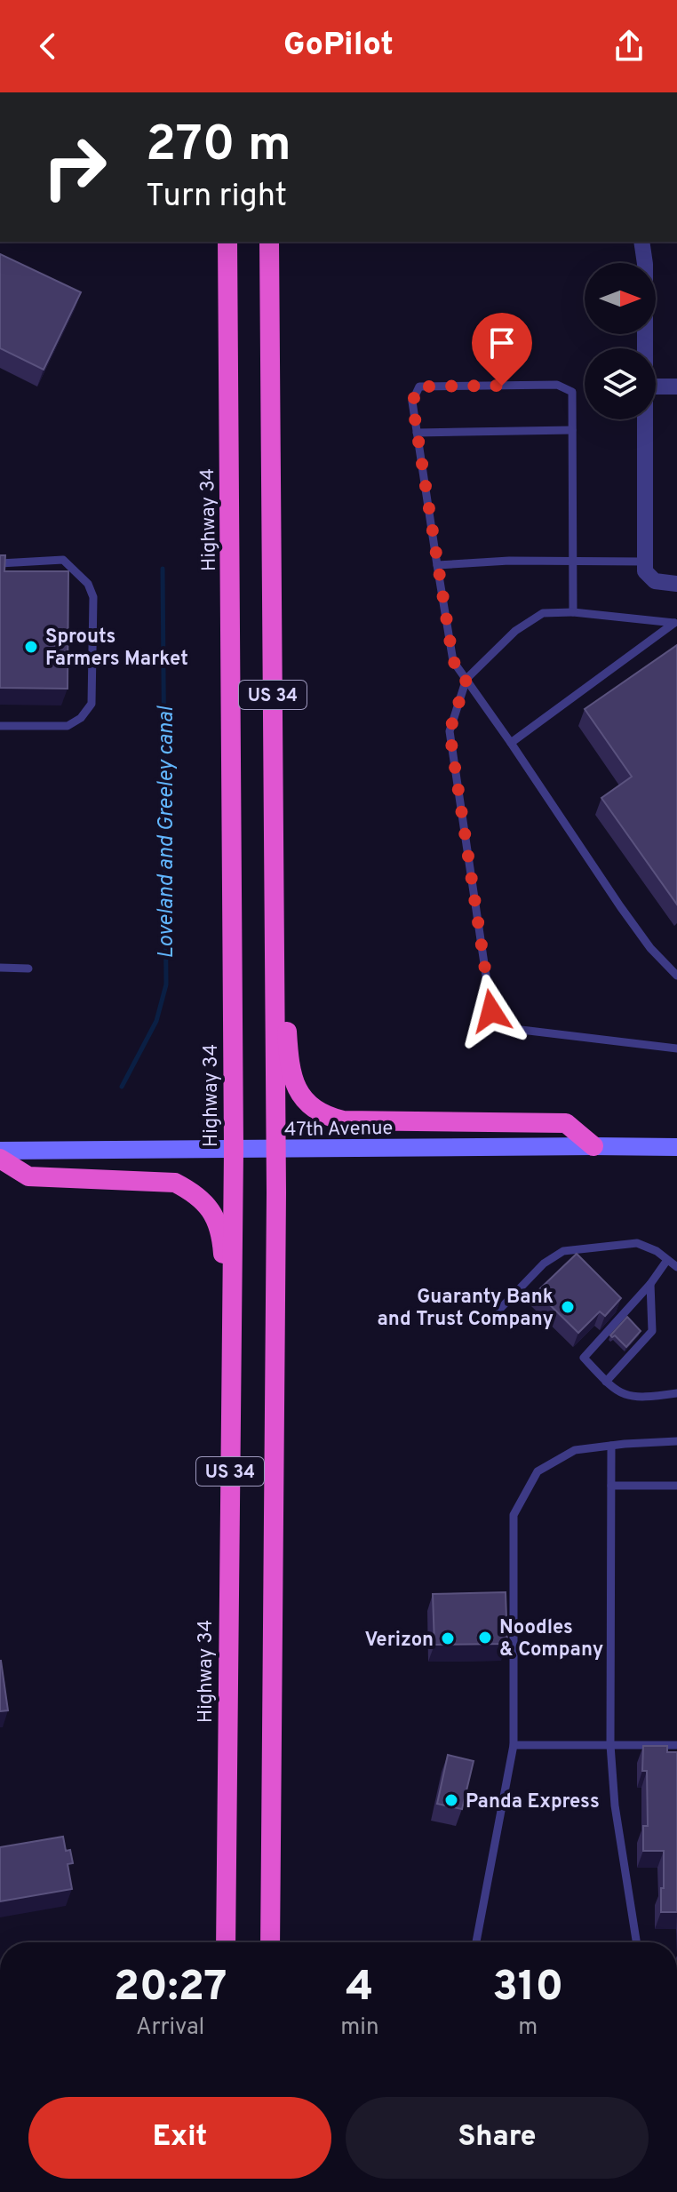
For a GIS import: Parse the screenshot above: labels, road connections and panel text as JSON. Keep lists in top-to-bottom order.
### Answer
{
  "streets": {
    "highway": ["Highway 34", "US 34"],
    "main road": ["47th Avenue"]
  },
  "crossings": [
    ["Highway 34", "47th Avenue"],
    ["US 34", "47th Avenue"]
  ],
  "water": ["Loveland and Greeley canal"],
  "places": [
    "Sprouts Farmers Market",
    "Guaranty Bank and Trust Company",
    "Noodles & Company",
    "Verizon",
    "Panda Express"
  ],
  "north": "right",
  "page": {
    "header": "GoPilot",
    "turn": ["270 m", "Turn right"],
    "eta": [
      "20:27",
      "Arrival",
      "4",
      "min",
      "310",
      "m"
    ],
    "buttons": ["Exit", "Share"]
  }
}
